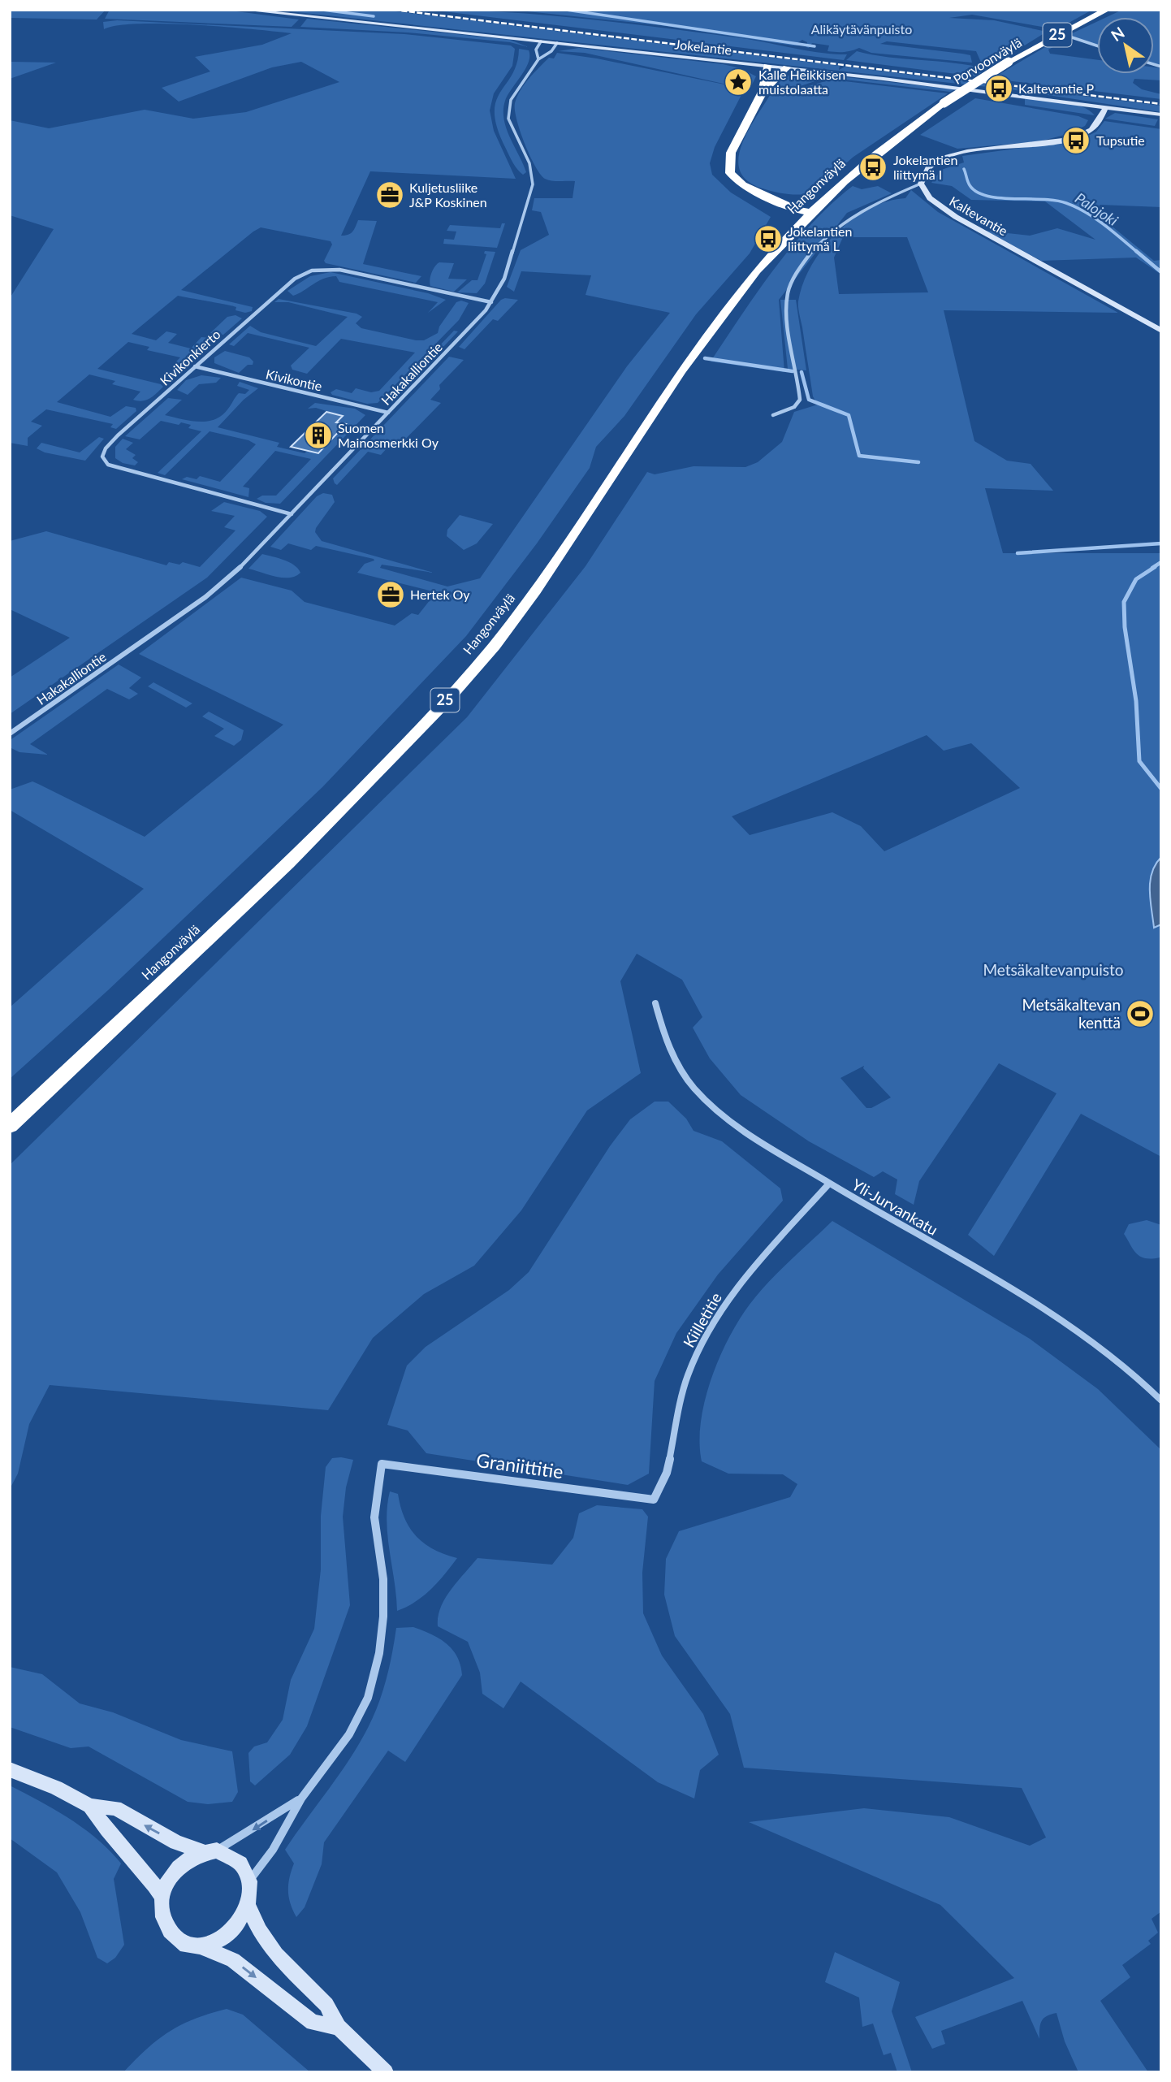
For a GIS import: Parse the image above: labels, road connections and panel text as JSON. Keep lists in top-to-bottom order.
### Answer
{
  "streets": {
    "highway": ["25", "Porvoonväylä", "Hangonväylä"],
    "street": [
      "Jokelantie",
      "Kaltevantie",
      "Kivikonkierto",
      "Hakakalliontie",
      "Kivikontie",
      "Yli-Jurvankatu",
      "Kiilletitie",
      "Graniittitie"
    ]
  },
  "crossings": [
    ["Jokelantie", "Hakakalliontie"],
    ["Porvoonväylä", "Hangonväylä"],
    ["Kivikonkierto", "Hakakalliontie"],
    ["Kivikonkierto", "Kivikontie"],
    ["Hakakalliontie", "Kivikontie"],
    ["Yli-Jurvankatu", "Kiilletitie"],
    ["Kiilletitie", "Graniittitie"]
  ],
  "water": ["Palojoki"],
  "parks": ["Alikäytävänpuisto", "Metsäkaltevanpuisto"],
  "places": {
    "place": ["Kalle Heikkisen muistolaatta"],
    "bus stop": [
      "Kaltevantie P",
      "Tupsutie",
      "Jokelantien liittymä I",
      "Jokelantien liittymä L"
    ],
    "office": ["Kuljetusliike J&P Koskinen", "Hertek Oy"],
    "building": ["Suomen Mainosmerkki Oy"],
    "sports": ["Metsäkaltevan kenttä"]
  },
  "north": "top left"
}
